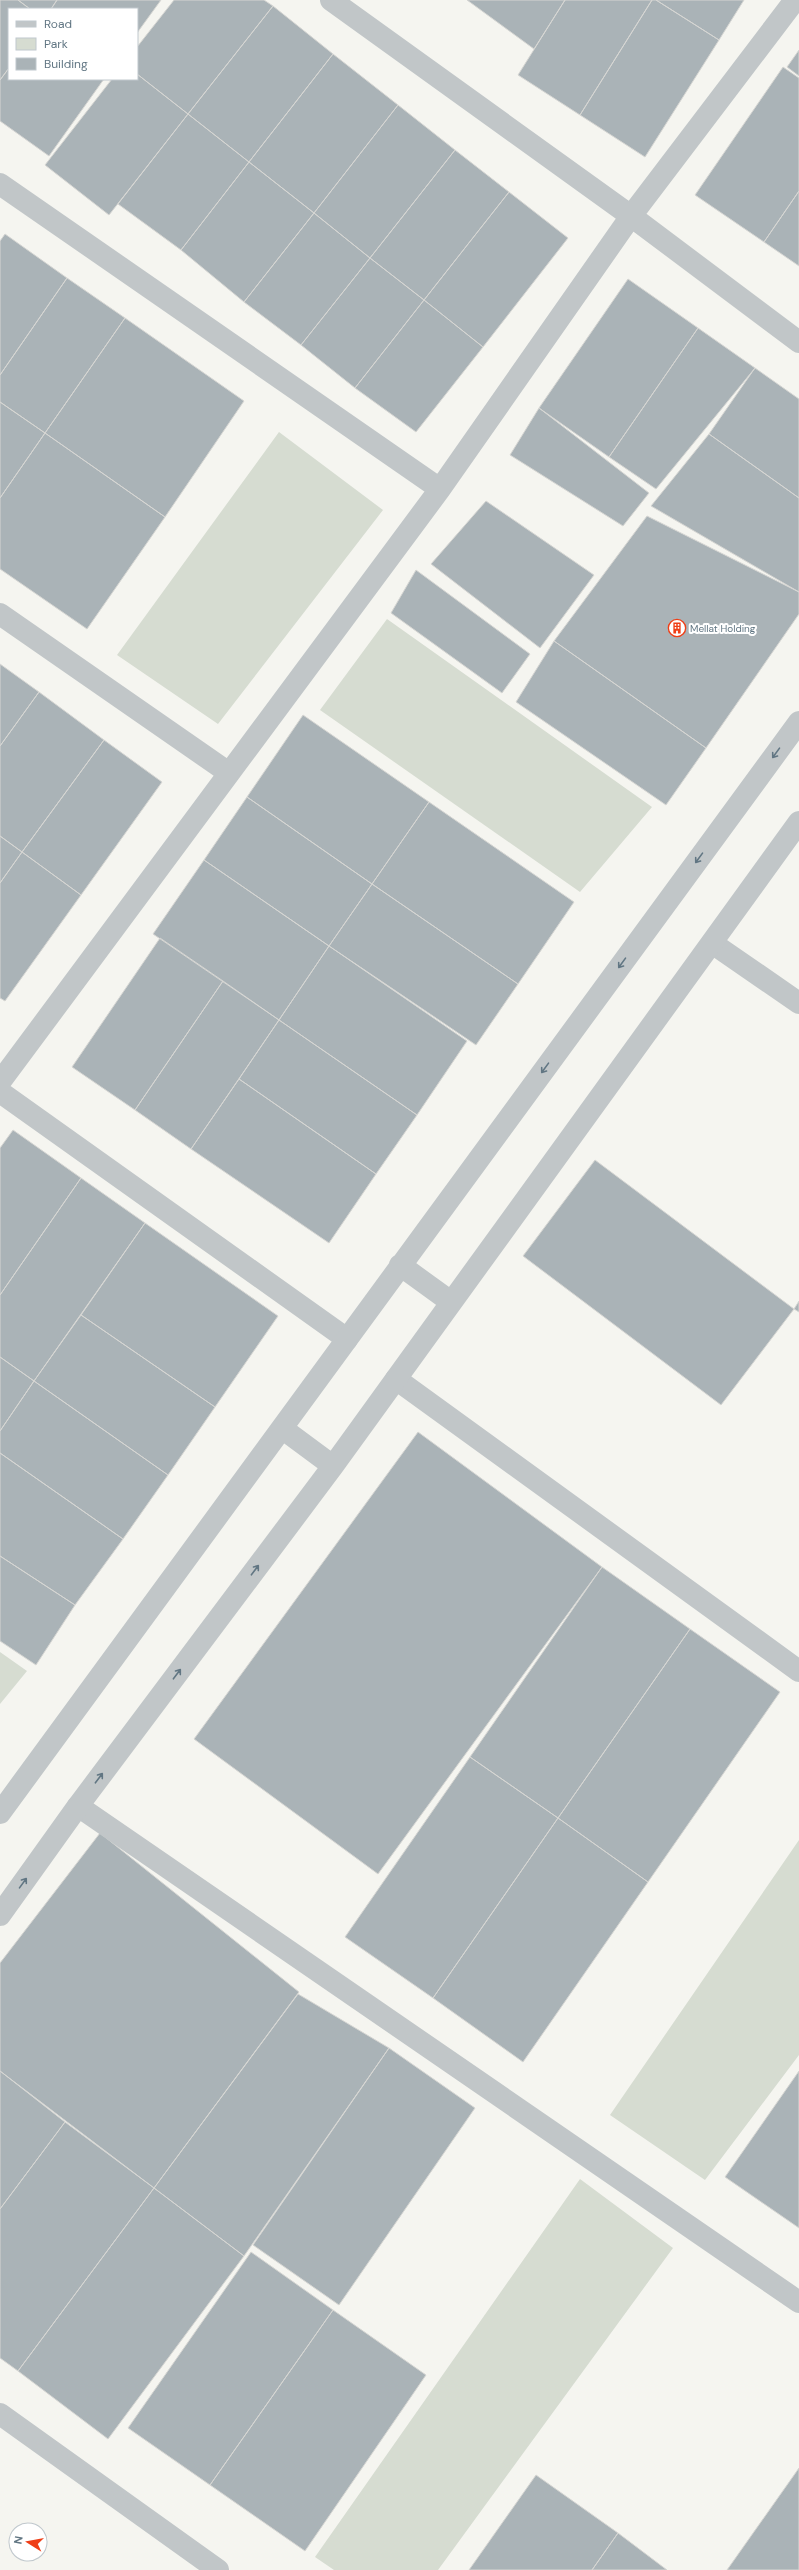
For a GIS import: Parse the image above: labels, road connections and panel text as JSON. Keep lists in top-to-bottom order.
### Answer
{
  "places": {
    "building": ["Mellat Holding"]
  },
  "legend": ["Road", "Park", "Building"],
  "north": "left"
}
